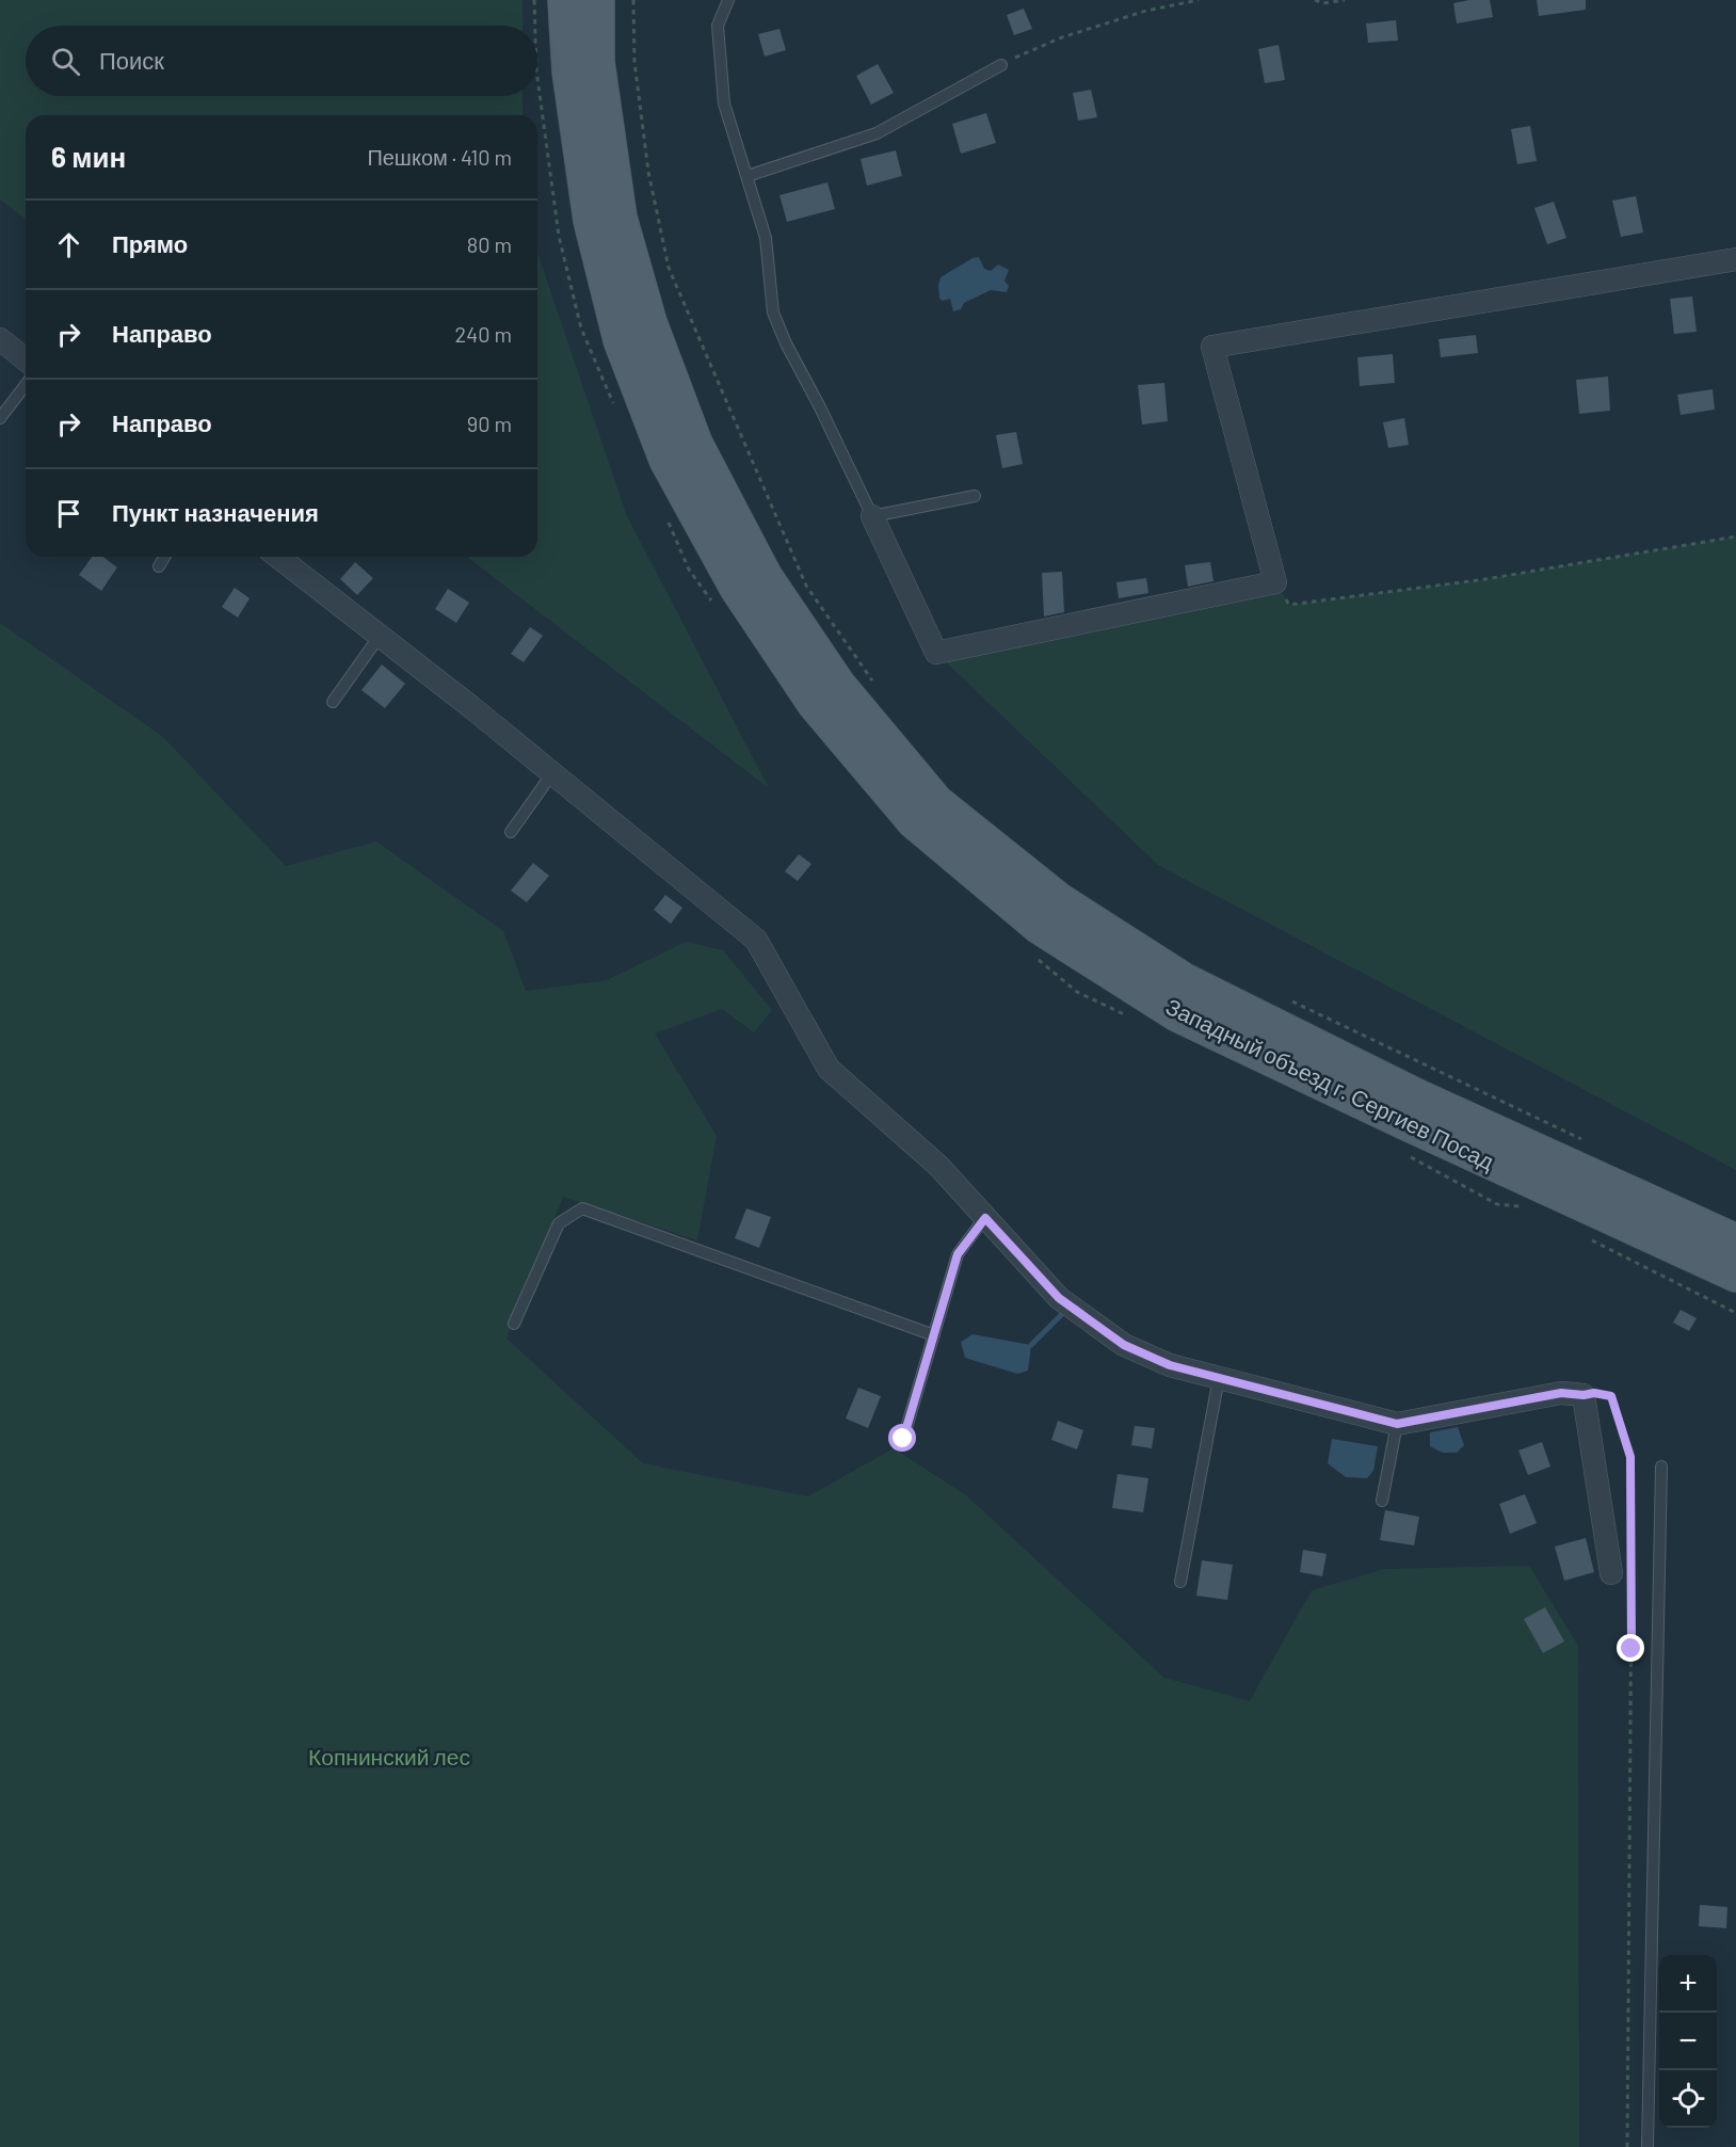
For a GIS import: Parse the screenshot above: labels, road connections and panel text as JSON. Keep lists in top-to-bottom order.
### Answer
{
  "streets": {
    "main road": ["Западный объезд г. Сергиев Посад"]
  },
  "parks": ["Копнинский лес"],
  "page": {
    "search": "Поиск",
    "heading": ["6 мин", "Пешком · 410 m"],
    "list": [
      ["Прямо", "80 m"],
      ["Направо", "240 m"],
      ["Направо", "90 m"],
      "Пункт назначения"
    ],
    "map_buttons": ["+", "−"]
  }
}
